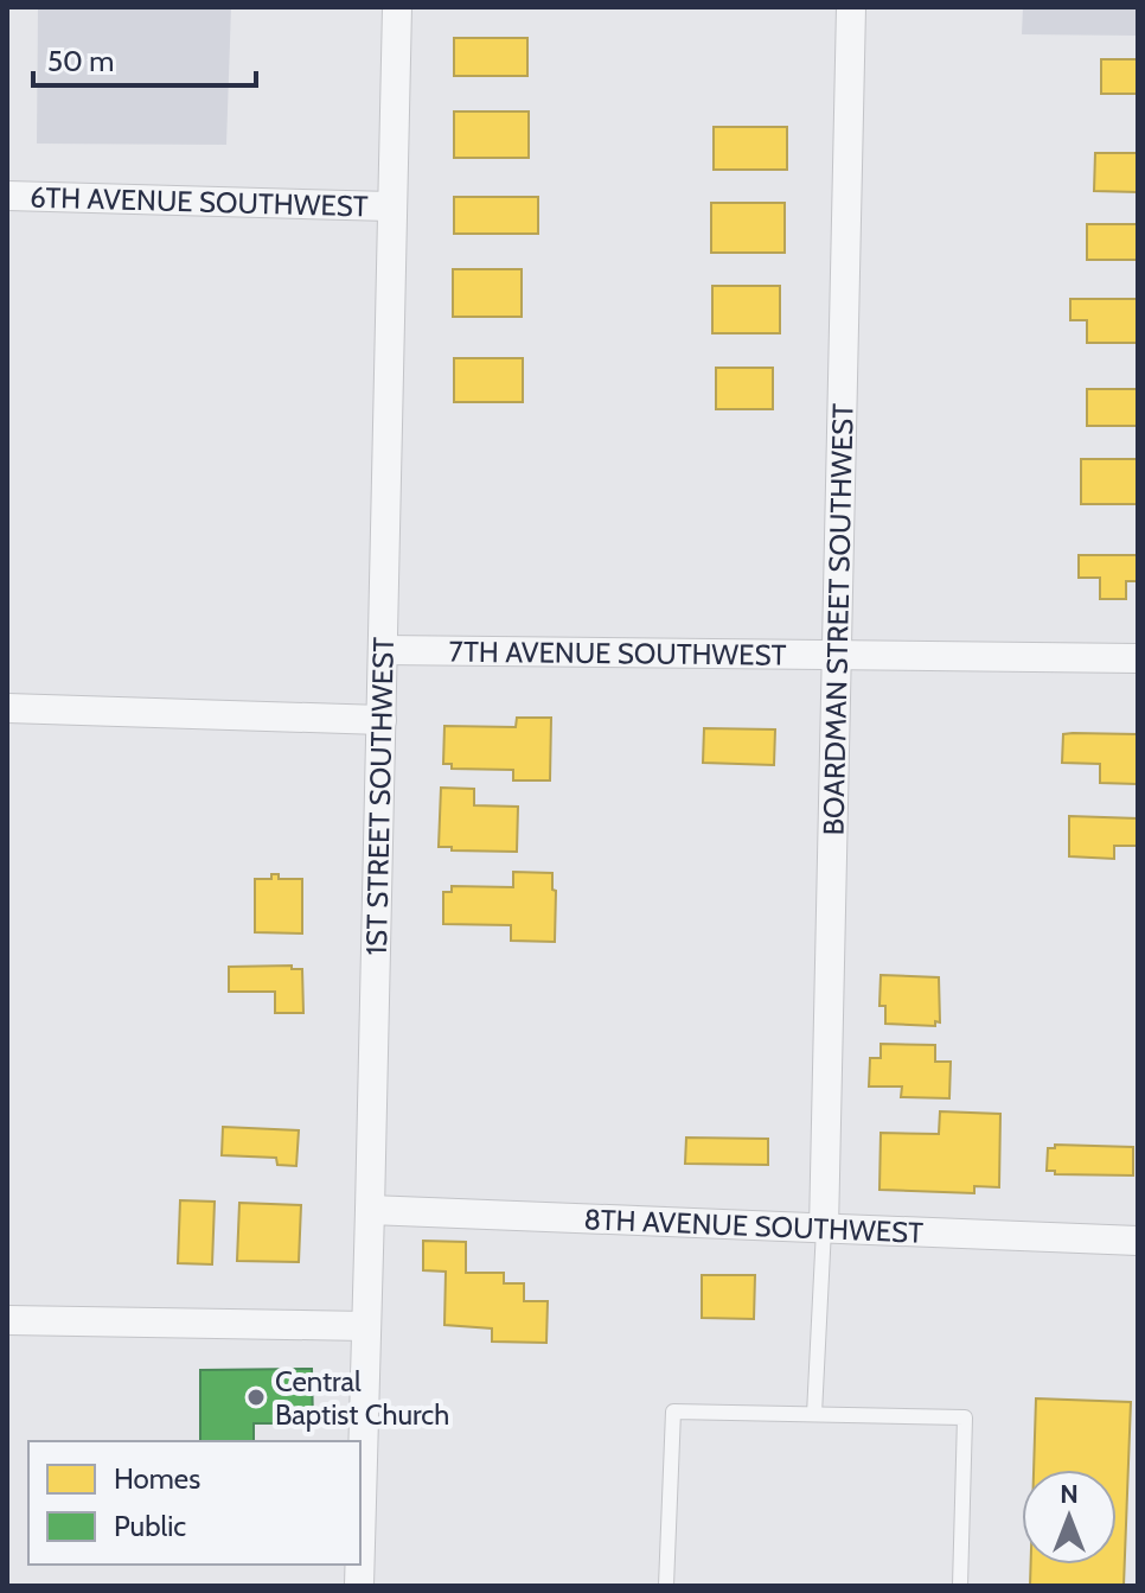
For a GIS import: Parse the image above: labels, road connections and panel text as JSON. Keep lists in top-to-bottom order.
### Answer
{
  "streets": {
    "street": [
      "6TH AVENUE SOUTHWEST",
      "BOARDMAN STREET SOUTHWEST",
      "7TH AVENUE SOUTHWEST",
      "1ST STREET SOUTHWEST",
      "8TH AVENUE SOUTHWEST"
    ]
  },
  "crossings": [
    ["6TH AVENUE SOUTHWEST", "1ST STREET SOUTHWEST"],
    ["BOARDMAN STREET SOUTHWEST", "7TH AVENUE SOUTHWEST"],
    ["BOARDMAN STREET SOUTHWEST", "8TH AVENUE SOUTHWEST"],
    ["7TH AVENUE SOUTHWEST", "1ST STREET SOUTHWEST"],
    ["1ST STREET SOUTHWEST", "8TH AVENUE SOUTHWEST"]
  ],
  "places": ["Central Baptist Church"],
  "legend": ["Homes", "Public"],
  "scale_bar": "50 m",
  "north": "top"
}
